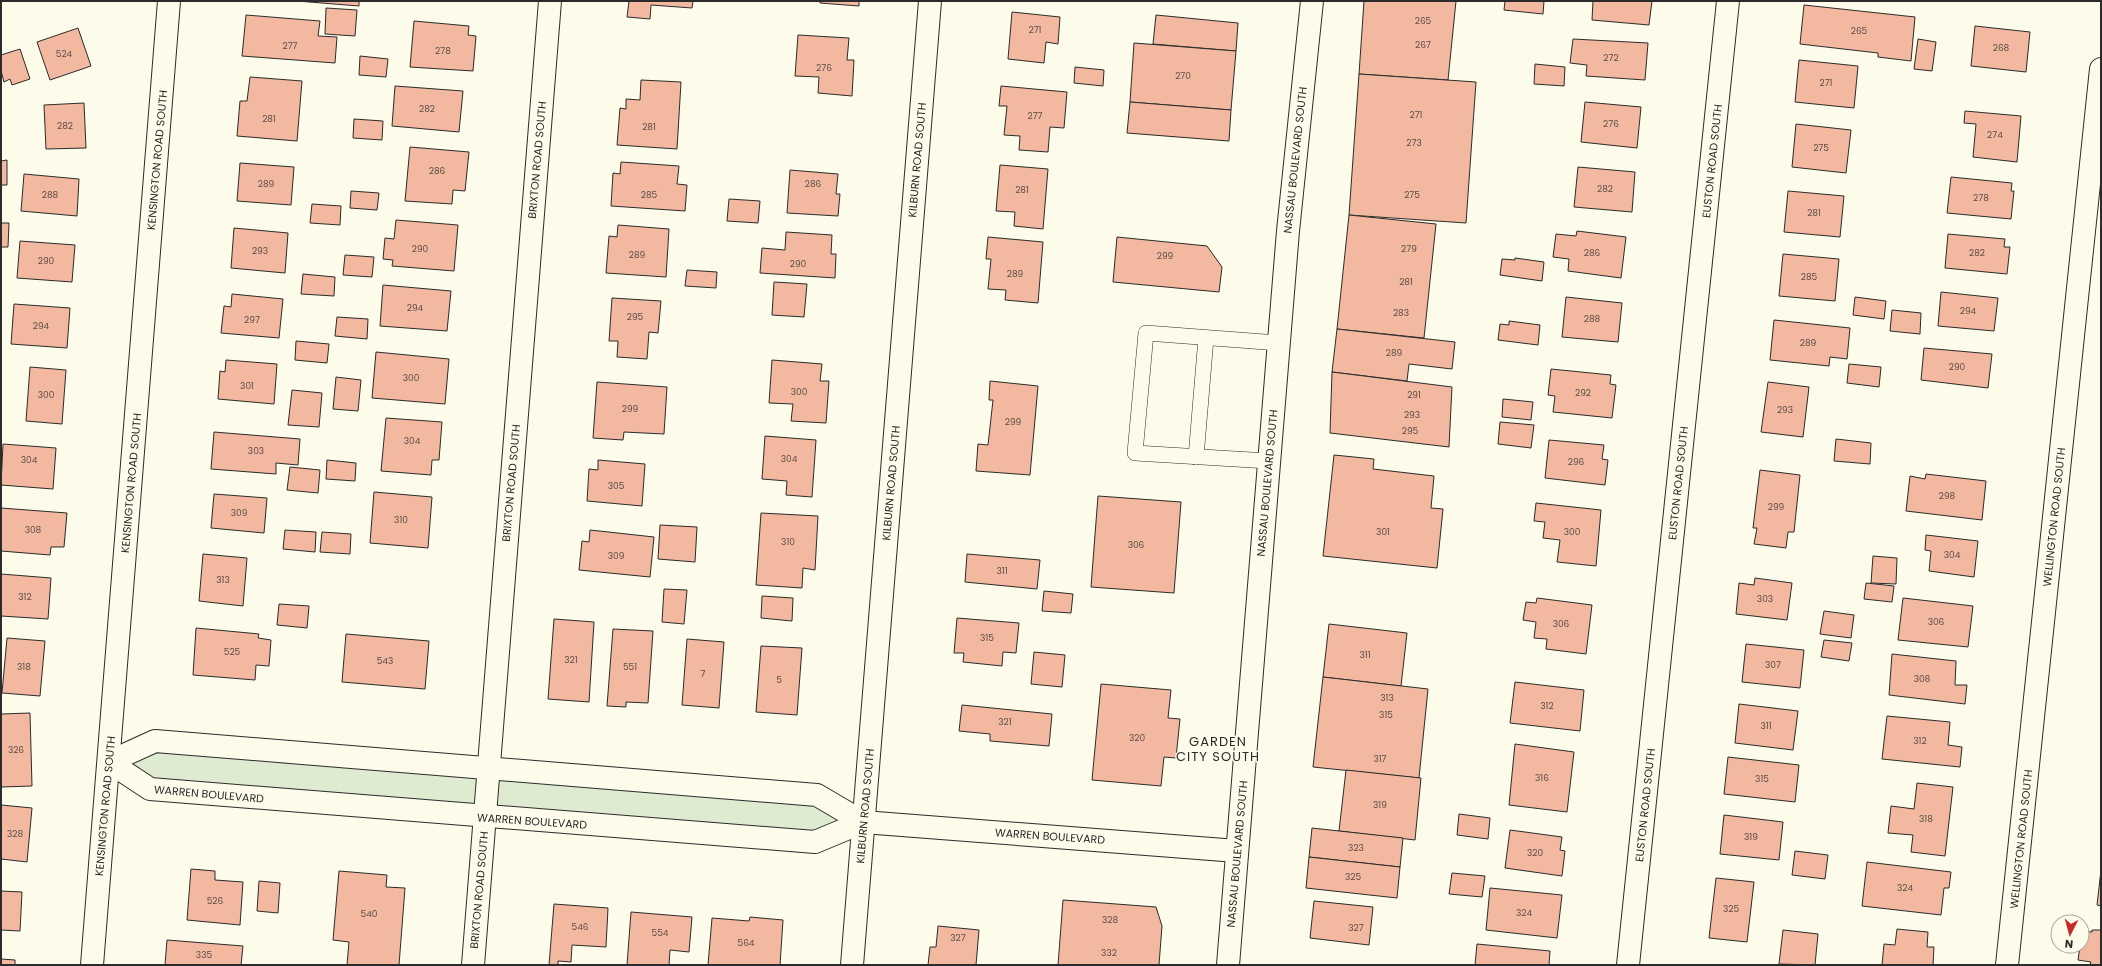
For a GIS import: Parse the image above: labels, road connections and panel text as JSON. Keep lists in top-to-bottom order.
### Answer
{
  "streets": {
    "street": [
      "KENSINGTON ROAD SOUTH",
      "BRIXTON ROAD SOUTH",
      "KILBURN ROAD SOUTH",
      "NASSAU BOULEVARD SOUTH",
      "EUSTON ROAD SOUTH",
      "WELLINGTON ROAD SOUTH",
      "WARREN BOULEVARD"
    ]
  },
  "crossings": [
    ["KENSINGTON ROAD SOUTH", "WARREN BOULEVARD"],
    ["BRIXTON ROAD SOUTH", "WARREN BOULEVARD"],
    ["KILBURN ROAD SOUTH", "WARREN BOULEVARD"],
    ["NASSAU BOULEVARD SOUTH", "WARREN BOULEVARD"]
  ],
  "districts": ["GARDEN CITY SOUTH"],
  "house_numbers": [
    "265",
    "271",
    "265",
    "267",
    "277",
    "268",
    "278",
    "524",
    "272",
    "276",
    "270",
    "271",
    "282",
    "271",
    "277",
    "281",
    "276",
    "282",
    "281",
    "274",
    "273",
    "275",
    "286",
    "289",
    "286",
    "282",
    "281",
    "288",
    "285",
    "275",
    "278",
    "281",
    "290",
    "279",
    "293",
    "286",
    "282",
    "289",
    "299",
    "290",
    "290",
    "289",
    "285",
    "281",
    "294",
    "294",
    "283",
    "295",
    "288",
    "297",
    "294",
    "289",
    "289",
    "290",
    "300",
    "301",
    "300",
    "292",
    "300",
    "291",
    "299",
    "293",
    "293",
    "299",
    "295",
    "304",
    "303",
    "304",
    "304",
    "296",
    "305",
    "298",
    "299",
    "309",
    "310",
    "308",
    "301",
    "300",
    "310",
    "306",
    "304",
    "309",
    "311",
    "313",
    "312",
    "303",
    "306",
    "306",
    "315",
    "525",
    "311",
    "321",
    "543",
    "307",
    "318",
    "551",
    "7",
    "308",
    "5",
    "313",
    "312",
    "315",
    "321",
    "311",
    "320",
    "312",
    "326",
    "317",
    "316",
    "315",
    "319",
    "318",
    "328",
    "319",
    "323",
    "320",
    "325",
    "324",
    "526",
    "325",
    "324",
    "540",
    "328",
    "546",
    "327",
    "554",
    "327",
    "564",
    "332",
    "335"
  ],
  "north": "bottom"
}
